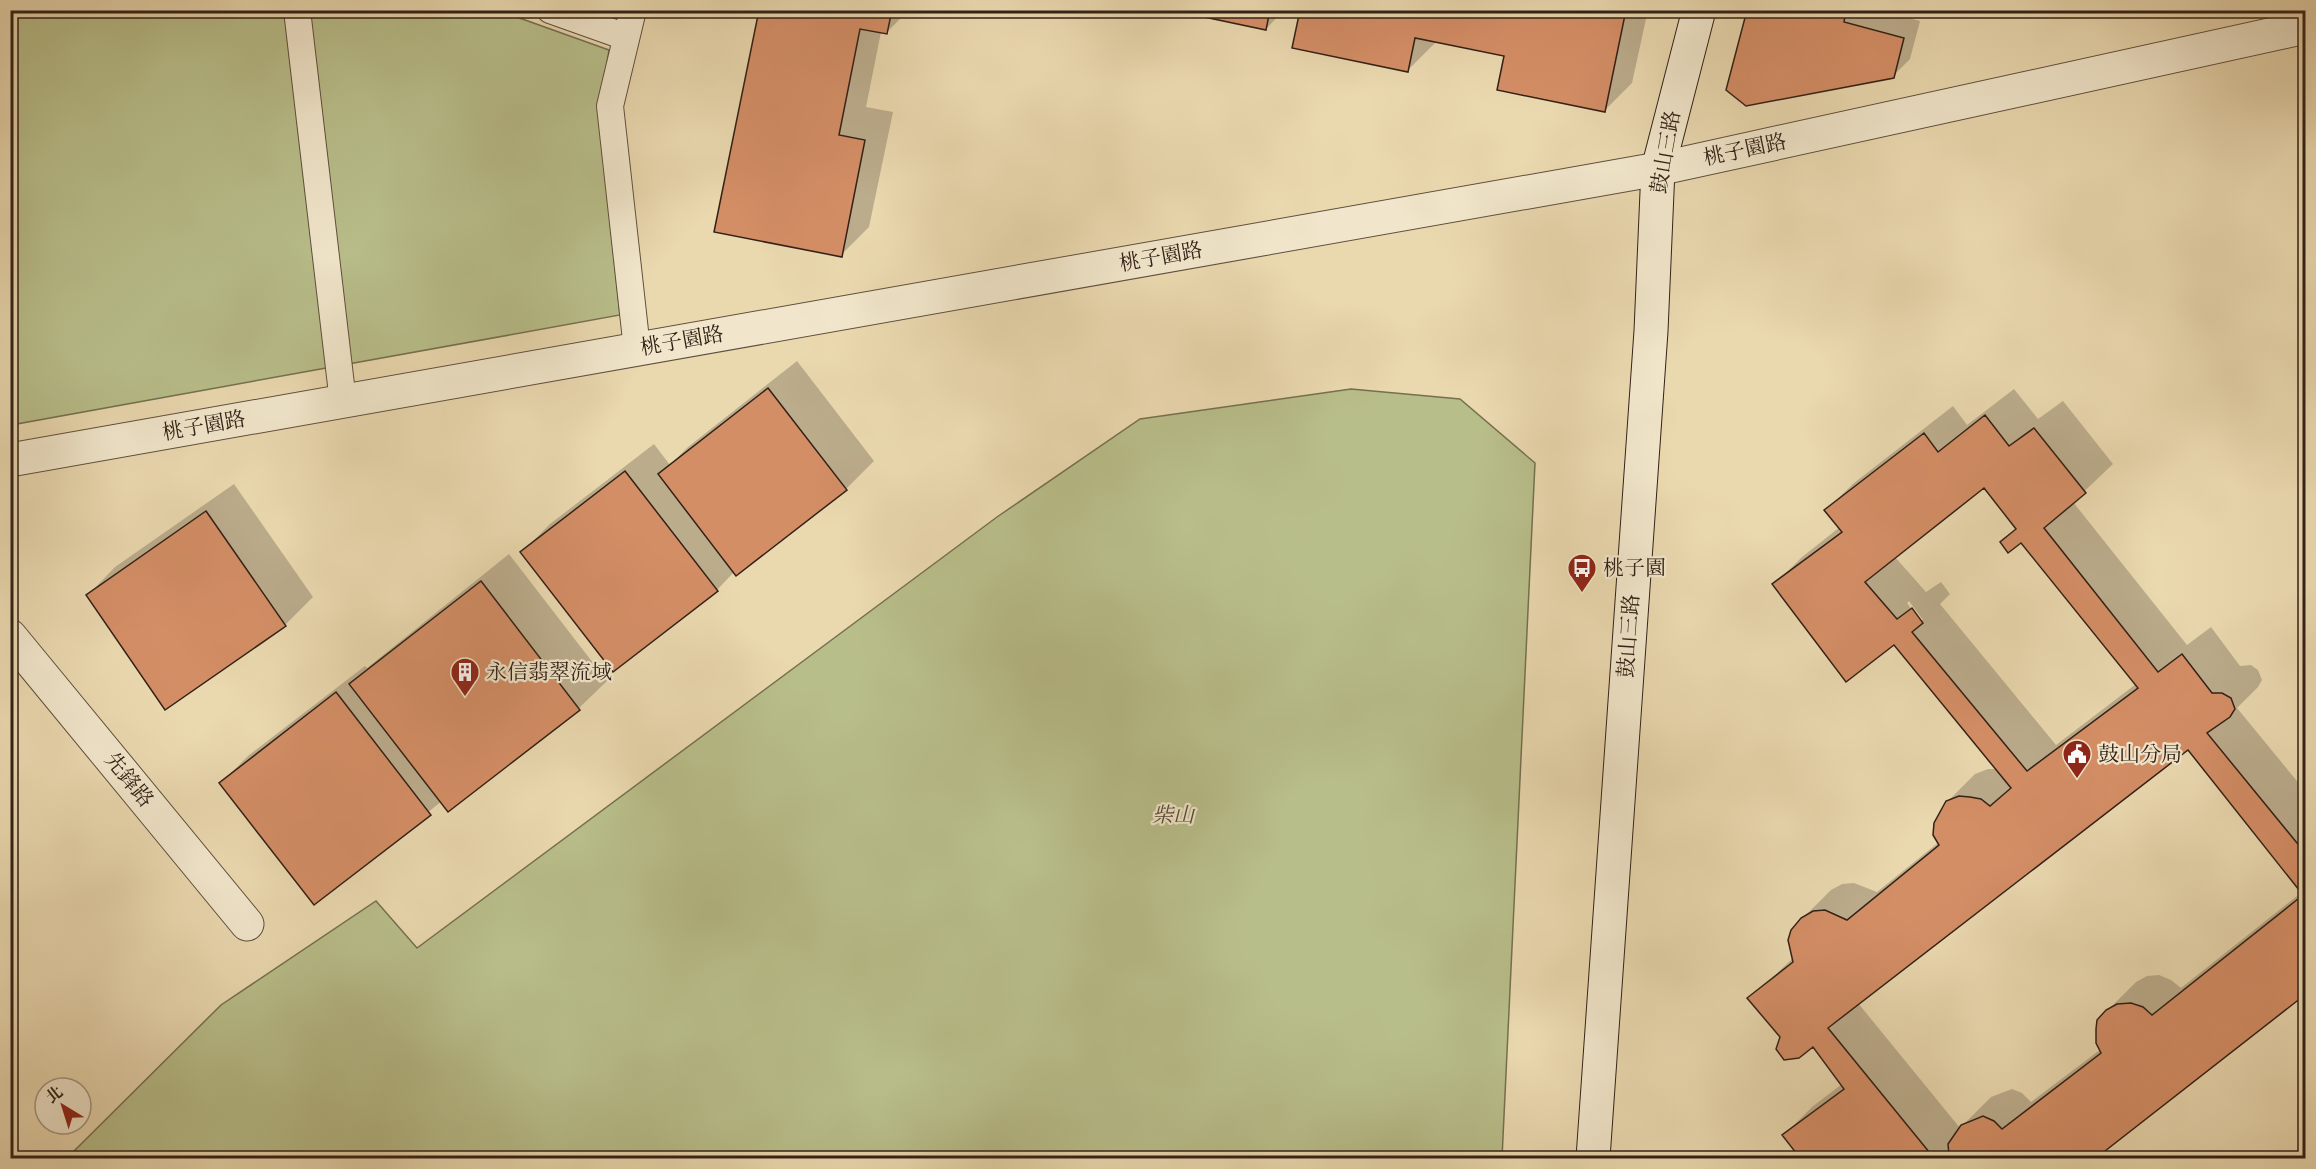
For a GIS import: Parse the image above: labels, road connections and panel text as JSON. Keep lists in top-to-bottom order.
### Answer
{
  "streets": {
    "street": ["桃子園路", "鼓山三路", "先鋒路"]
  },
  "crossings": [
    ["桃子園路", "鼓山三路"]
  ],
  "parks": ["柴山"],
  "places": {
    "bus stop": ["桃子園"],
    "building": ["永信翡翠流域"],
    "public building": ["鼓山分局"]
  },
  "north": "top left"
}
